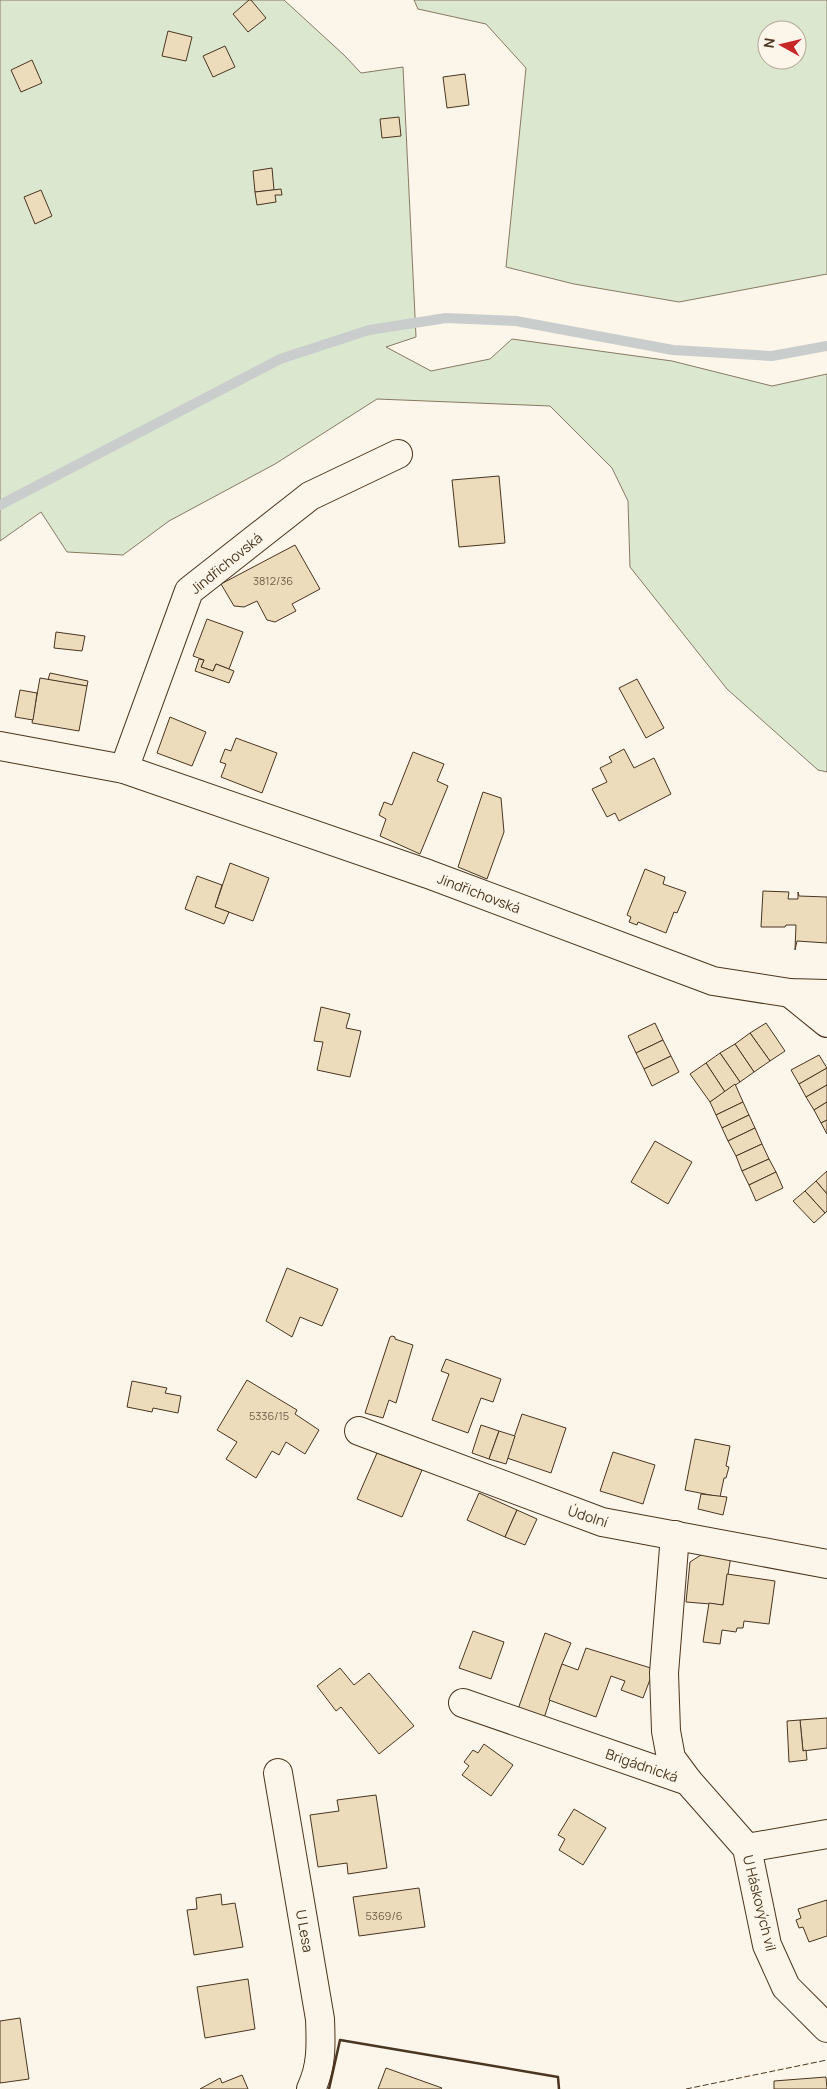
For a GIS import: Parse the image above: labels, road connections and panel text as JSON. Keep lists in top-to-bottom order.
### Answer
{
  "streets": {
    "street": [
      "Jindřichovská",
      "Údolní",
      "Brigádnická",
      "U Háskových vil",
      "U Lesa"
    ]
  },
  "crossings": [
    ["Brigádnická", "U Háskových vil"]
  ],
  "house_numbers": ["3812/36", "5336/15", "5369/6"],
  "north": "left"
}
